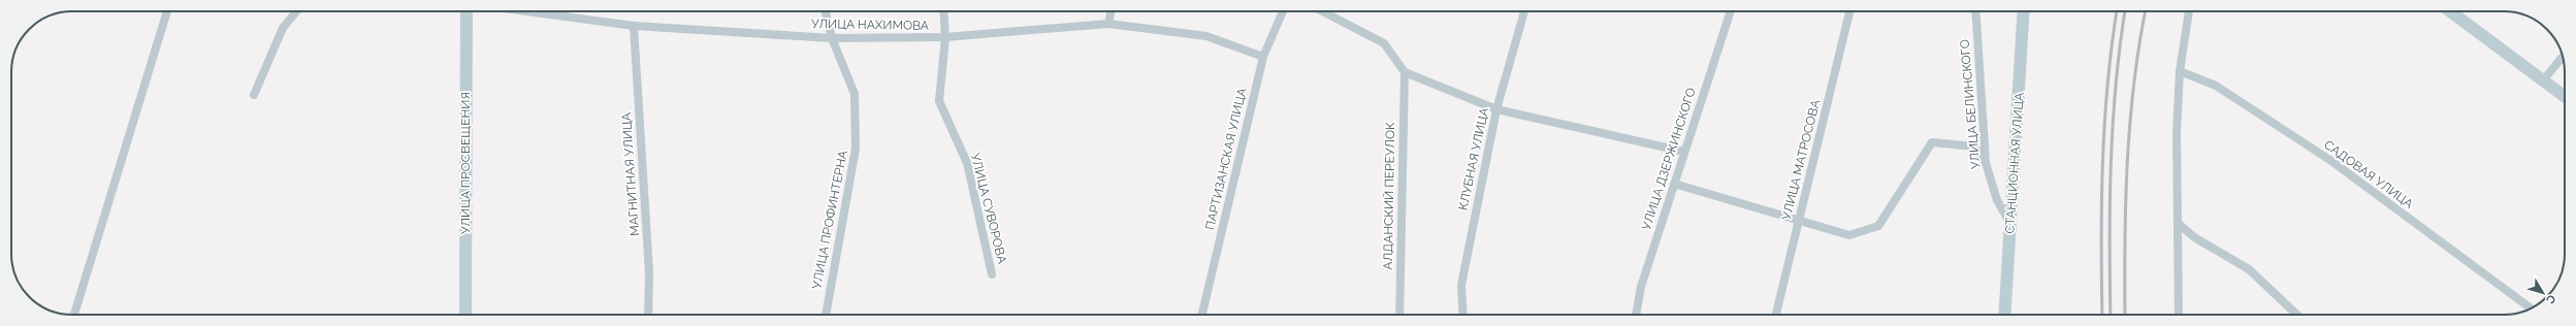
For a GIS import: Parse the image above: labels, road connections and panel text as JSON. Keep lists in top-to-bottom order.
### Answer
{
  "streets": {
    "main road": ["УЛИЦА ПРОСВЕЩЕНИЯ", "СТАНЦИОННАЯ УЛИЦА"],
    "street": [
      "УЛИЦА НАХИМОВА",
      "УЛИЦА БЕЛИНСКОГО",
      "ПАРТИЗАНСКАЯ УЛИЦА",
      "КЛУБНАЯ УЛИЦА",
      "УЛИЦА ДЗЕРЖИНСКОГО",
      "УЛИЦА МАТРОСОВА",
      "МАГНИТНАЯ УЛИЦА",
      "САДОВАЯ УЛИЦА",
      "АЛДАНСКИЙ ПЕРЕУЛОК",
      "УЛИЦА СУВОРОВА",
      "УЛИЦА ПРОФИНТЕРНА"
    ]
  },
  "crossings": [
    ["УЛИЦА НАХИМОВА", "ПАРТИЗАНСКАЯ УЛИЦА"],
    ["УЛИЦА НАХИМОВА", "МАГНИТНАЯ УЛИЦА"],
    ["УЛИЦА НАХИМОВА", "УЛИЦА СУВОРОВА"],
    ["УЛИЦА НАХИМОВА", "УЛИЦА ПРОФИНТЕРНА"],
    ["УЛИЦА БЕЛИНСКОГО", "СТАНЦИОННАЯ УЛИЦА"]
  ],
  "north": "bottom right"
}
